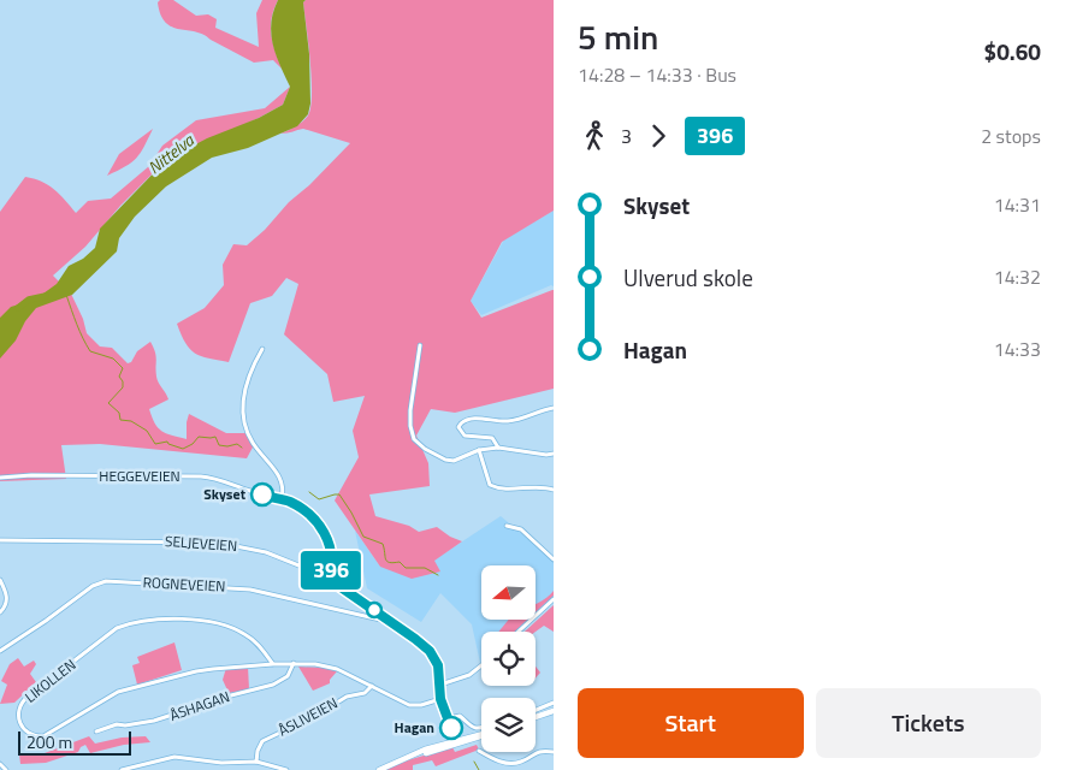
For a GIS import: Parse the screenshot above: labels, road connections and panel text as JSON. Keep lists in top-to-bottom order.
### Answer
{
  "streets": {
    "street": [
      "HEGGEVEIEN",
      "SELJEVEIEN",
      "ROGNEVEIEN",
      "LIKOLLEN",
      "ÅSHAGAN",
      "ÅSLIVEIEN"
    ]
  },
  "crossings": [
    ["HEGGEVEIEN", "SELJEVEIEN"],
    ["SELJEVEIEN", "ROGNEVEIEN"],
    ["SELJEVEIEN", "LIKOLLEN"],
    ["LIKOLLEN", "ÅSHAGAN"],
    ["LIKOLLEN", "ÅSLIVEIEN"]
  ],
  "water": ["Nittelva"],
  "places": ["Skyset", "Hagan"],
  "lines": ["bus line 396"],
  "scale_bar": "200 m",
  "north": "left",
  "page": {
    "on_map": "396",
    "heading": ["5 min", "14:28 – 14:33 · Bus", "$0.60"],
    "legs": ["3", "396", "2 stops"],
    "list": [
      {
        "name": "Skyset",
        "value": "14:31"
      },
      {
        "name": "Ulverud skole",
        "value": "14:32"
      },
      {
        "name": "Hagan",
        "value": "14:33"
      }
    ],
    "buttons": ["Start", "Tickets"],
    "scale": "200 m"
  }
}
